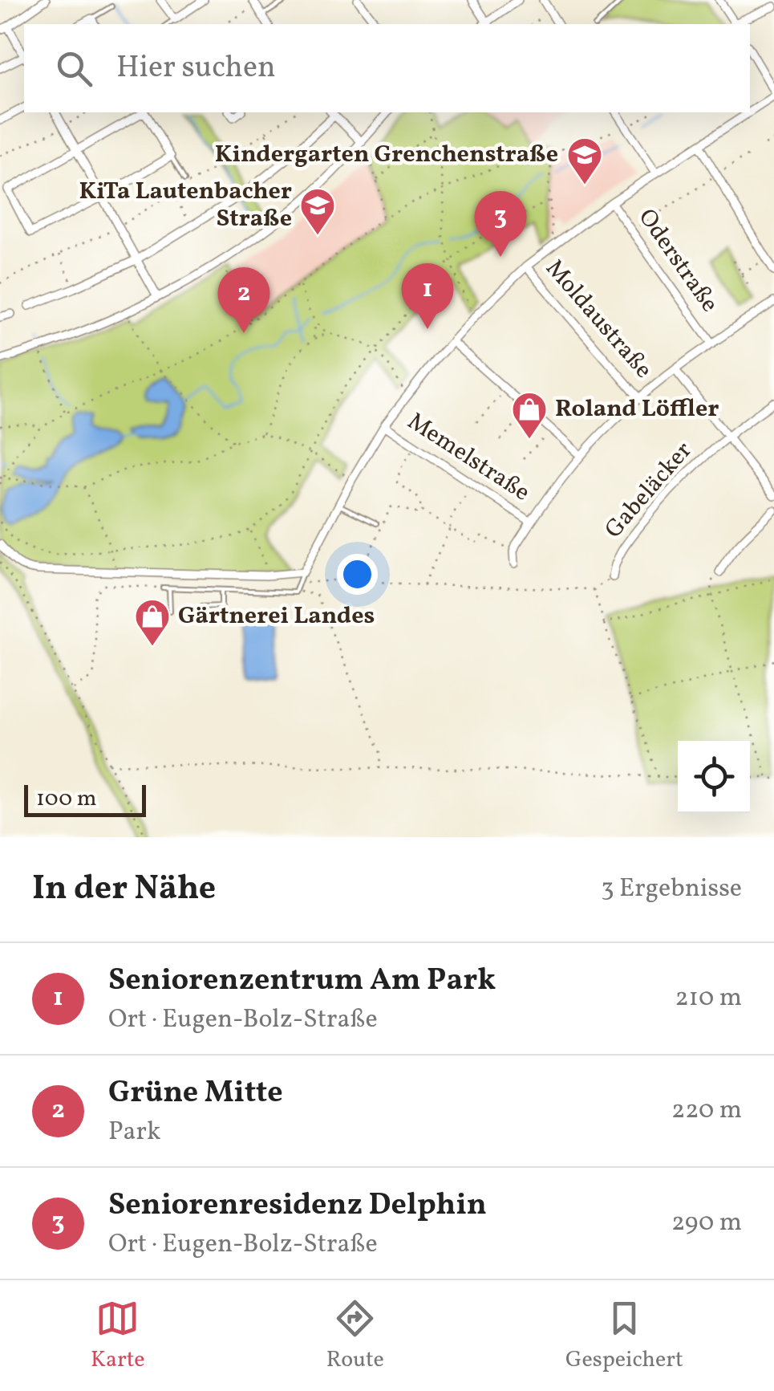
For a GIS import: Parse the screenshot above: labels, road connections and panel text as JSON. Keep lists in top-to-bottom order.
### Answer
{
  "streets": {
    "street": [
      "Oderstraße",
      "Moldaustraße",
      "Memelstraße",
      "Gabeläcker"
    ]
  },
  "places": {
    "school or university": ["Kindergarten Grenchenstraße", "KiTa Lautenbacher Straße"],
    "shop": ["Roland Löffler", "Gärtnerei Landes"]
  },
  "scale_bar": "100 m",
  "page": {
    "search": "Hier suchen",
    "pins": ["3", "1", "2"],
    "scale": "100 m",
    "heading": ["In der Nähe", "3 Ergebnisse"],
    "list": [
      {
        "mark": "1",
        "name": "Seniorenzentrum Am Park",
        "note": "Ort · Eugen-Bolz-Straße",
        "value": "210 m"
      },
      {
        "mark": "2",
        "name": "Grüne Mitte",
        "note": "Park",
        "value": "220 m"
      },
      {
        "mark": "3",
        "name": "Seniorenresidenz Delphin",
        "note": "Ort · Eugen-Bolz-Straße",
        "value": "290 m"
      }
    ],
    "nav": ["Karte", "Route", "Gespeichert"]
  }
}
